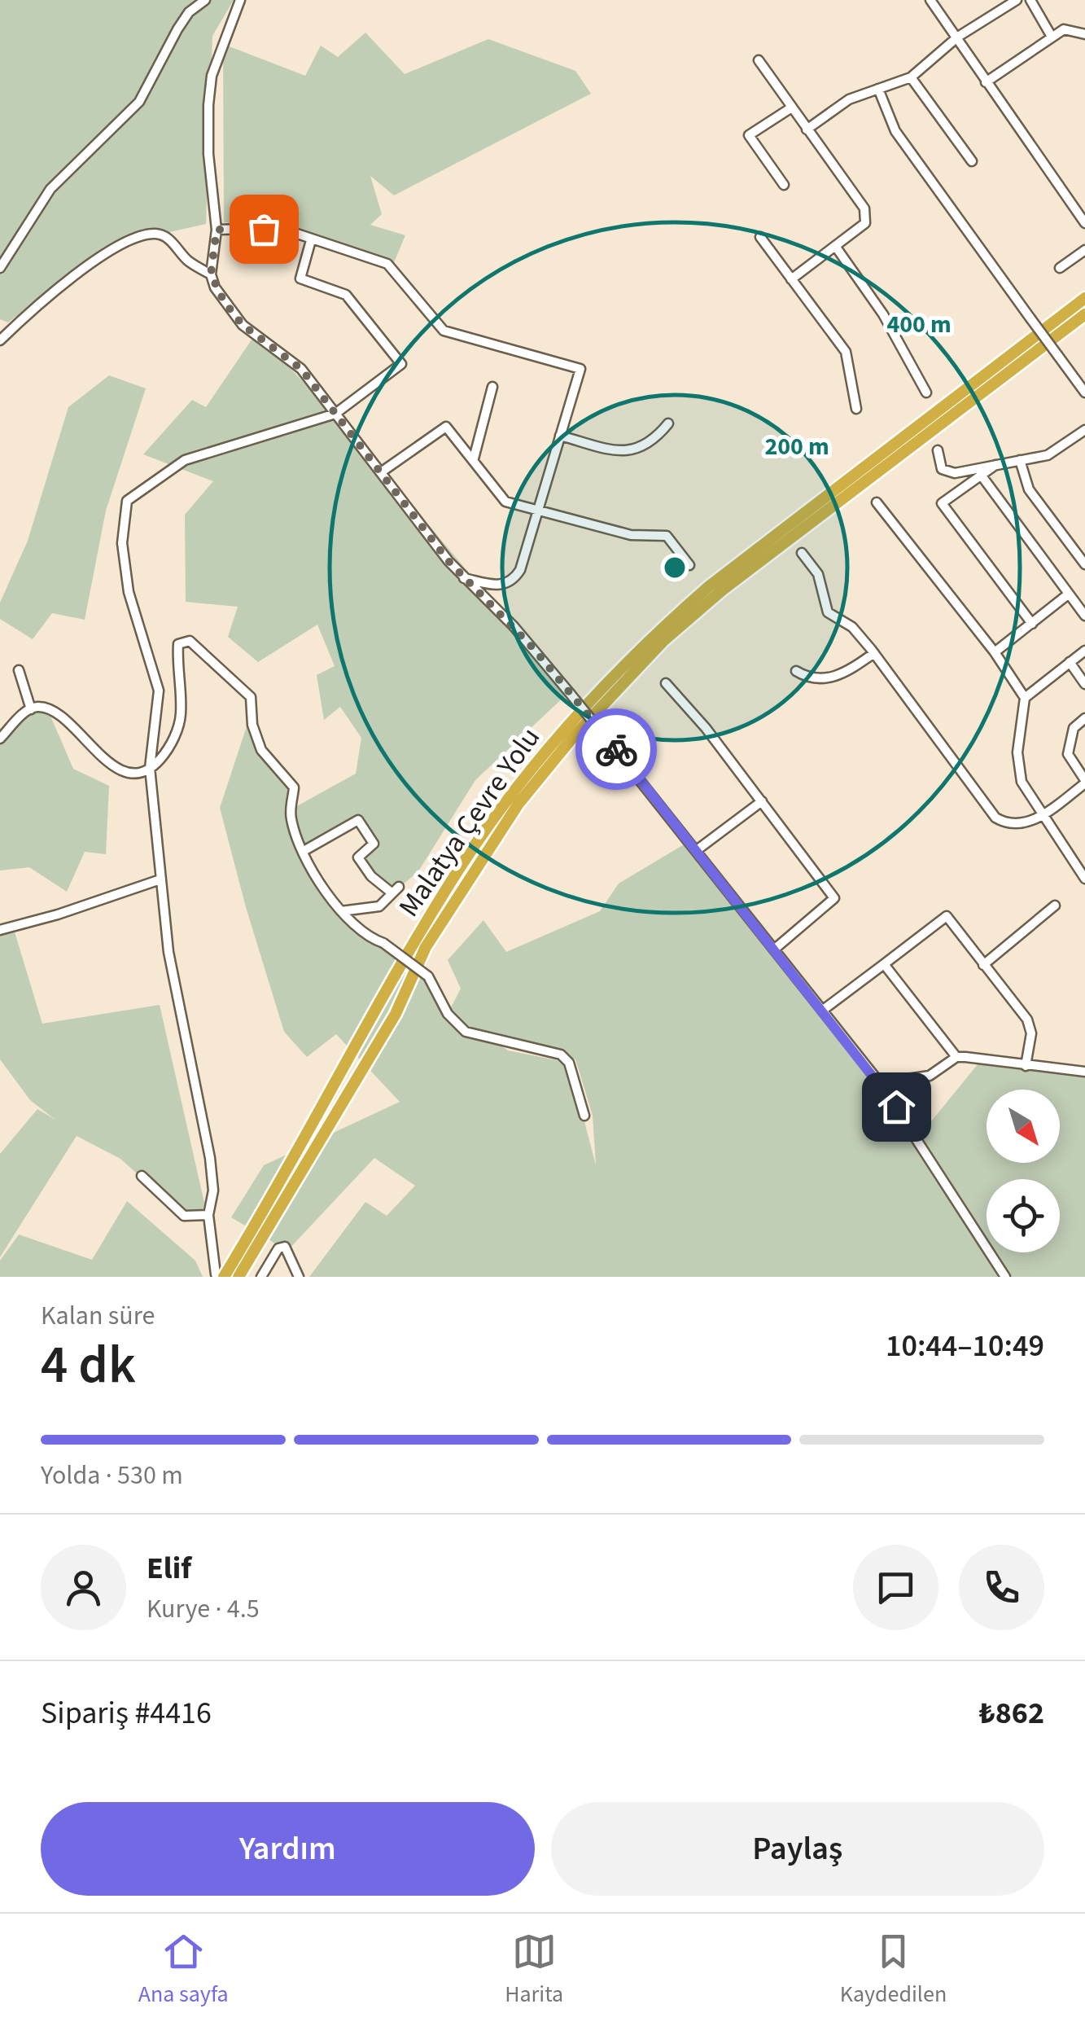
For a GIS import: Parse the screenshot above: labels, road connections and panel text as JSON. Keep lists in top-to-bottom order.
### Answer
{
  "streets": {
    "highway": ["Malatya Çevre Yolu"]
  },
  "north": "bottom right",
  "page": {
    "heading": ["4 dk", "Kalan süre", "10:44–10:49"],
    "panel": [
      "Elif",
      "Kurye · 4.5",
      "Sipariş #4416",
      "₺862"
    ],
    "bar": "Yolda · 530 m",
    "buttons": ["Yardım", "Paylaş"],
    "tabs": ["Ana sayfa", "Harita", "Kaydedilen"]
  },
  "rings": ["400 m", "200 m"]
}
